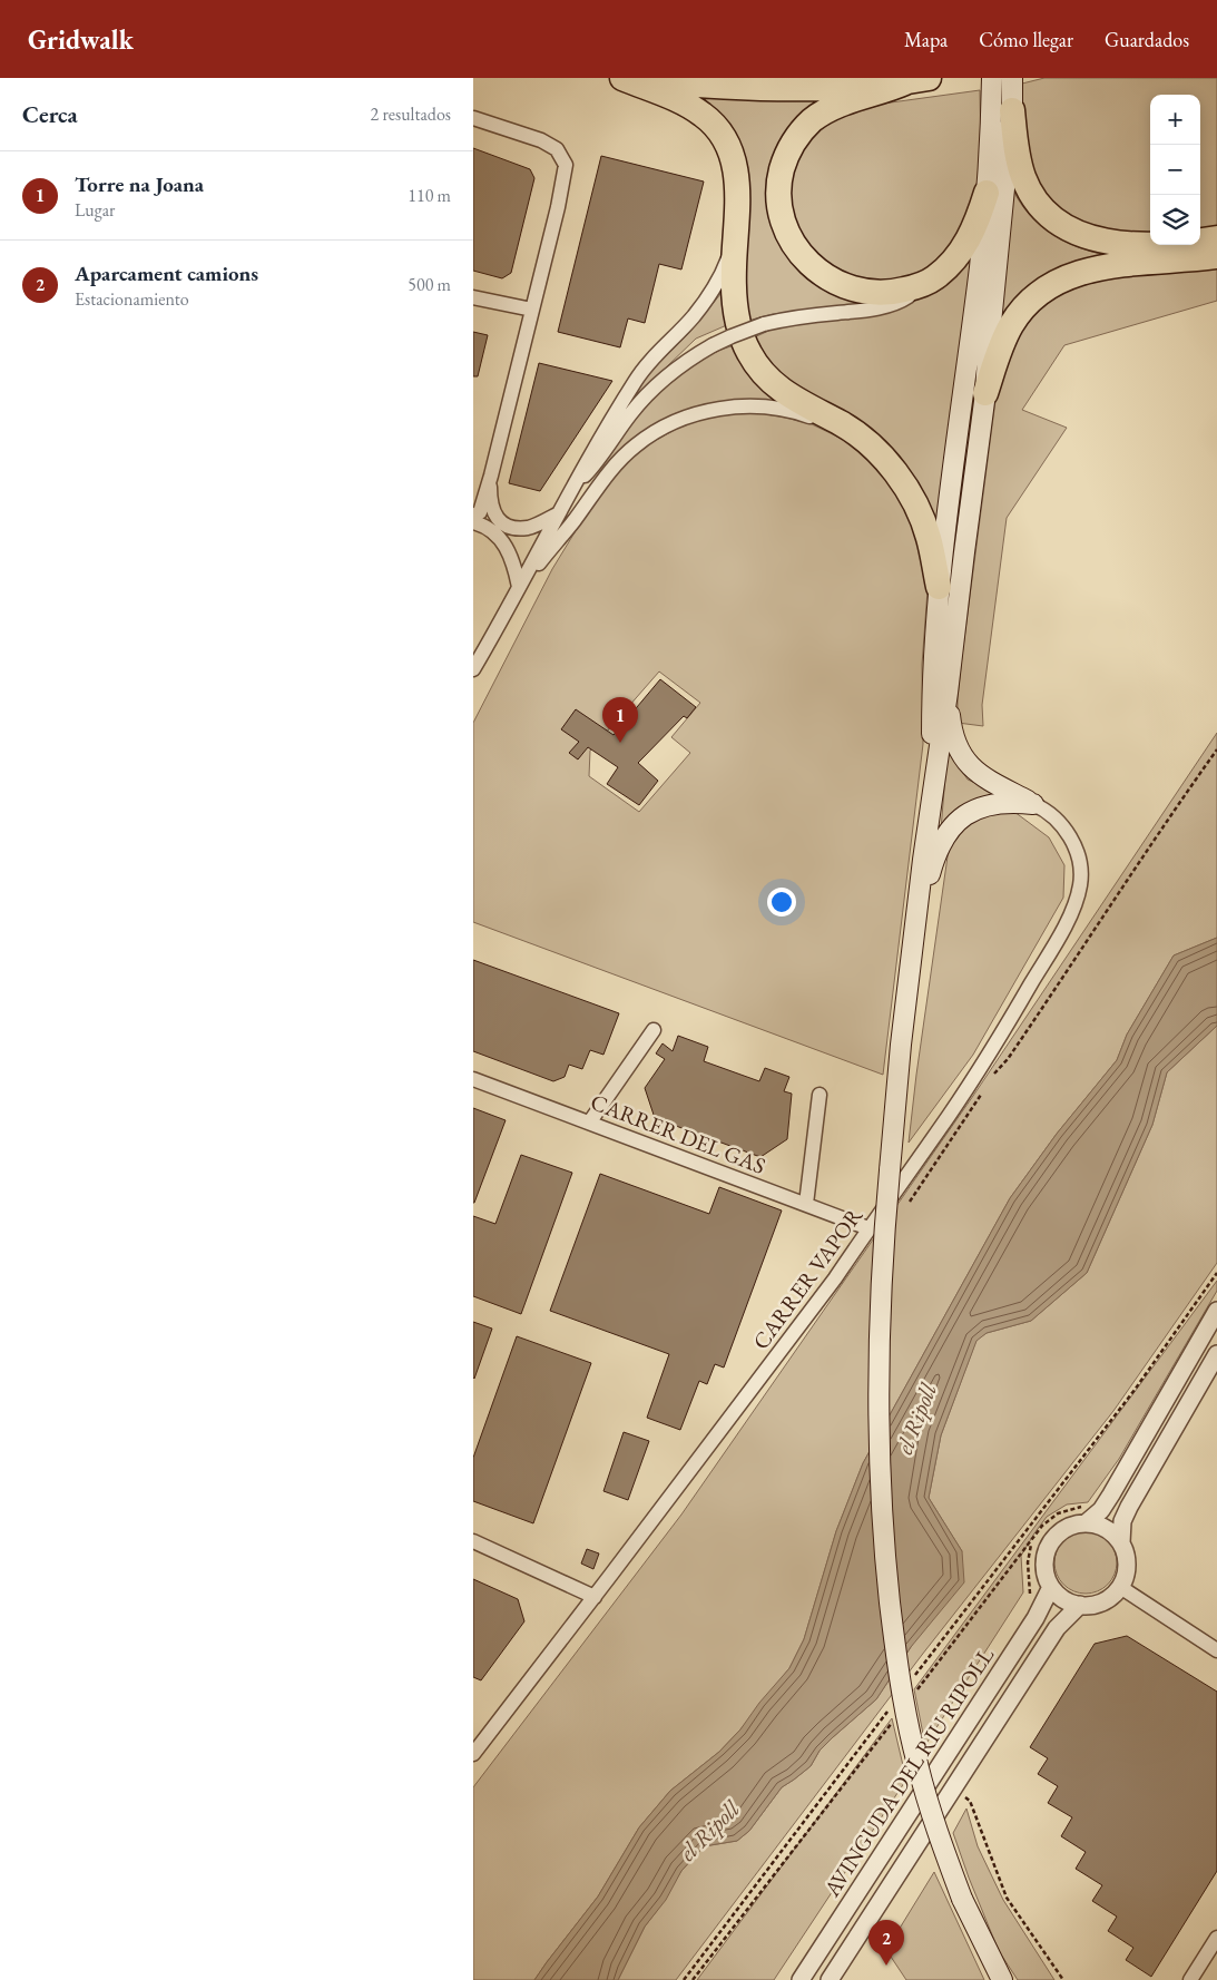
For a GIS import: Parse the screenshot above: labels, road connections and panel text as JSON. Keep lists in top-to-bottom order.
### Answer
{
  "streets": {
    "street": ["CARRER DEL GAS", "CARRER VAPOR", "AVINGUDA DEL RIU RIPOLL"]
  },
  "crossings": [
    ["CARRER DEL GAS", "CARRER VAPOR"]
  ],
  "water": ["el Ripoll"],
  "page": {
    "header": "Gridwalk",
    "nav": ["Mapa", "Cómo llegar", "Guardados"],
    "heading": ["Cerca", "2 resultados"],
    "map_buttons": ["+", "−"],
    "list": [
      {
        "mark": "1",
        "name": "Torre na Joana",
        "note": "Lugar",
        "value": "110 m"
      },
      {
        "mark": "2",
        "name": "Aparcament camions",
        "note": "Estacionamiento",
        "value": "500 m"
      }
    ],
    "pins": ["1", "2"]
  }
}
